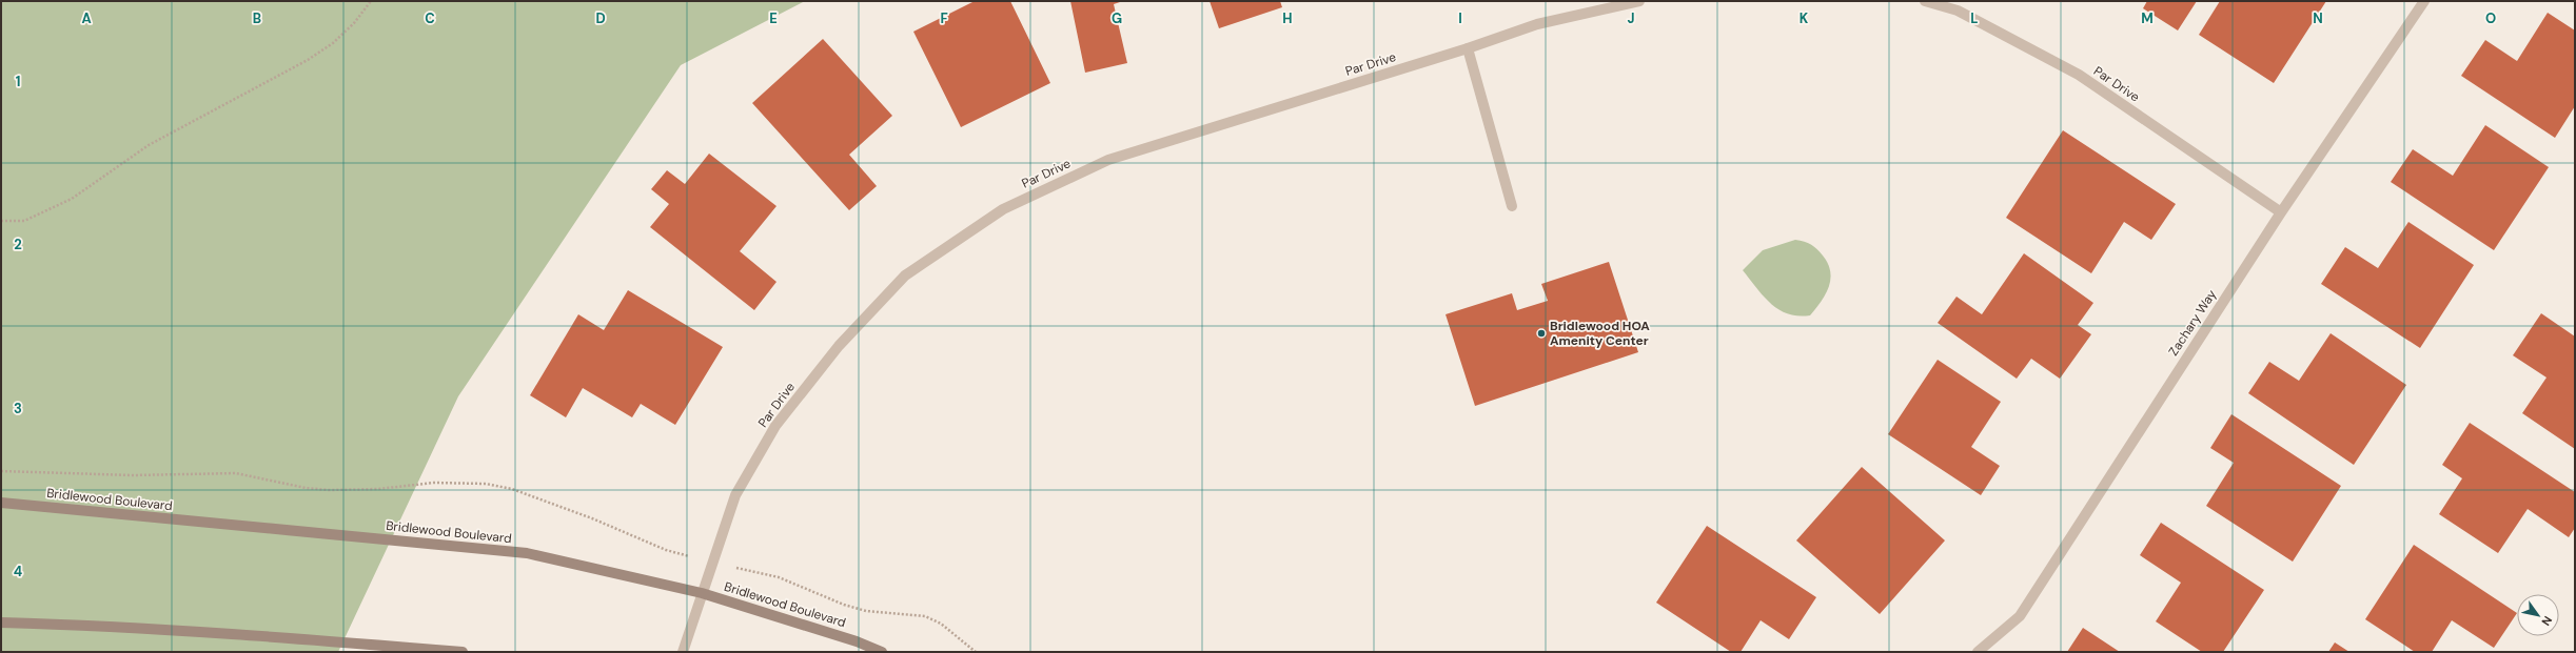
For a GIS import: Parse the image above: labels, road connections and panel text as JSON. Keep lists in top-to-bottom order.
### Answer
{
  "streets": {
    "main road": ["Bridlewood Boulevard"],
    "street": ["Par Drive", "Zachary Way"]
  },
  "crossings": [
    ["Par Drive", "Zachary Way"],
    ["Par Drive", "Bridlewood Boulevard"]
  ],
  "places": ["Bridlewood HOA Amenity Center"],
  "north": "bottom right",
  "grid": {
    "columns": [
      "A",
      "B",
      "C",
      "D",
      "E",
      "F",
      "G",
      "H",
      "I",
      "J",
      "K",
      "L",
      "M",
      "N",
      "O"
    ],
    "rows": [
      "1",
      "2",
      "3",
      "4"
    ]
  }
}
